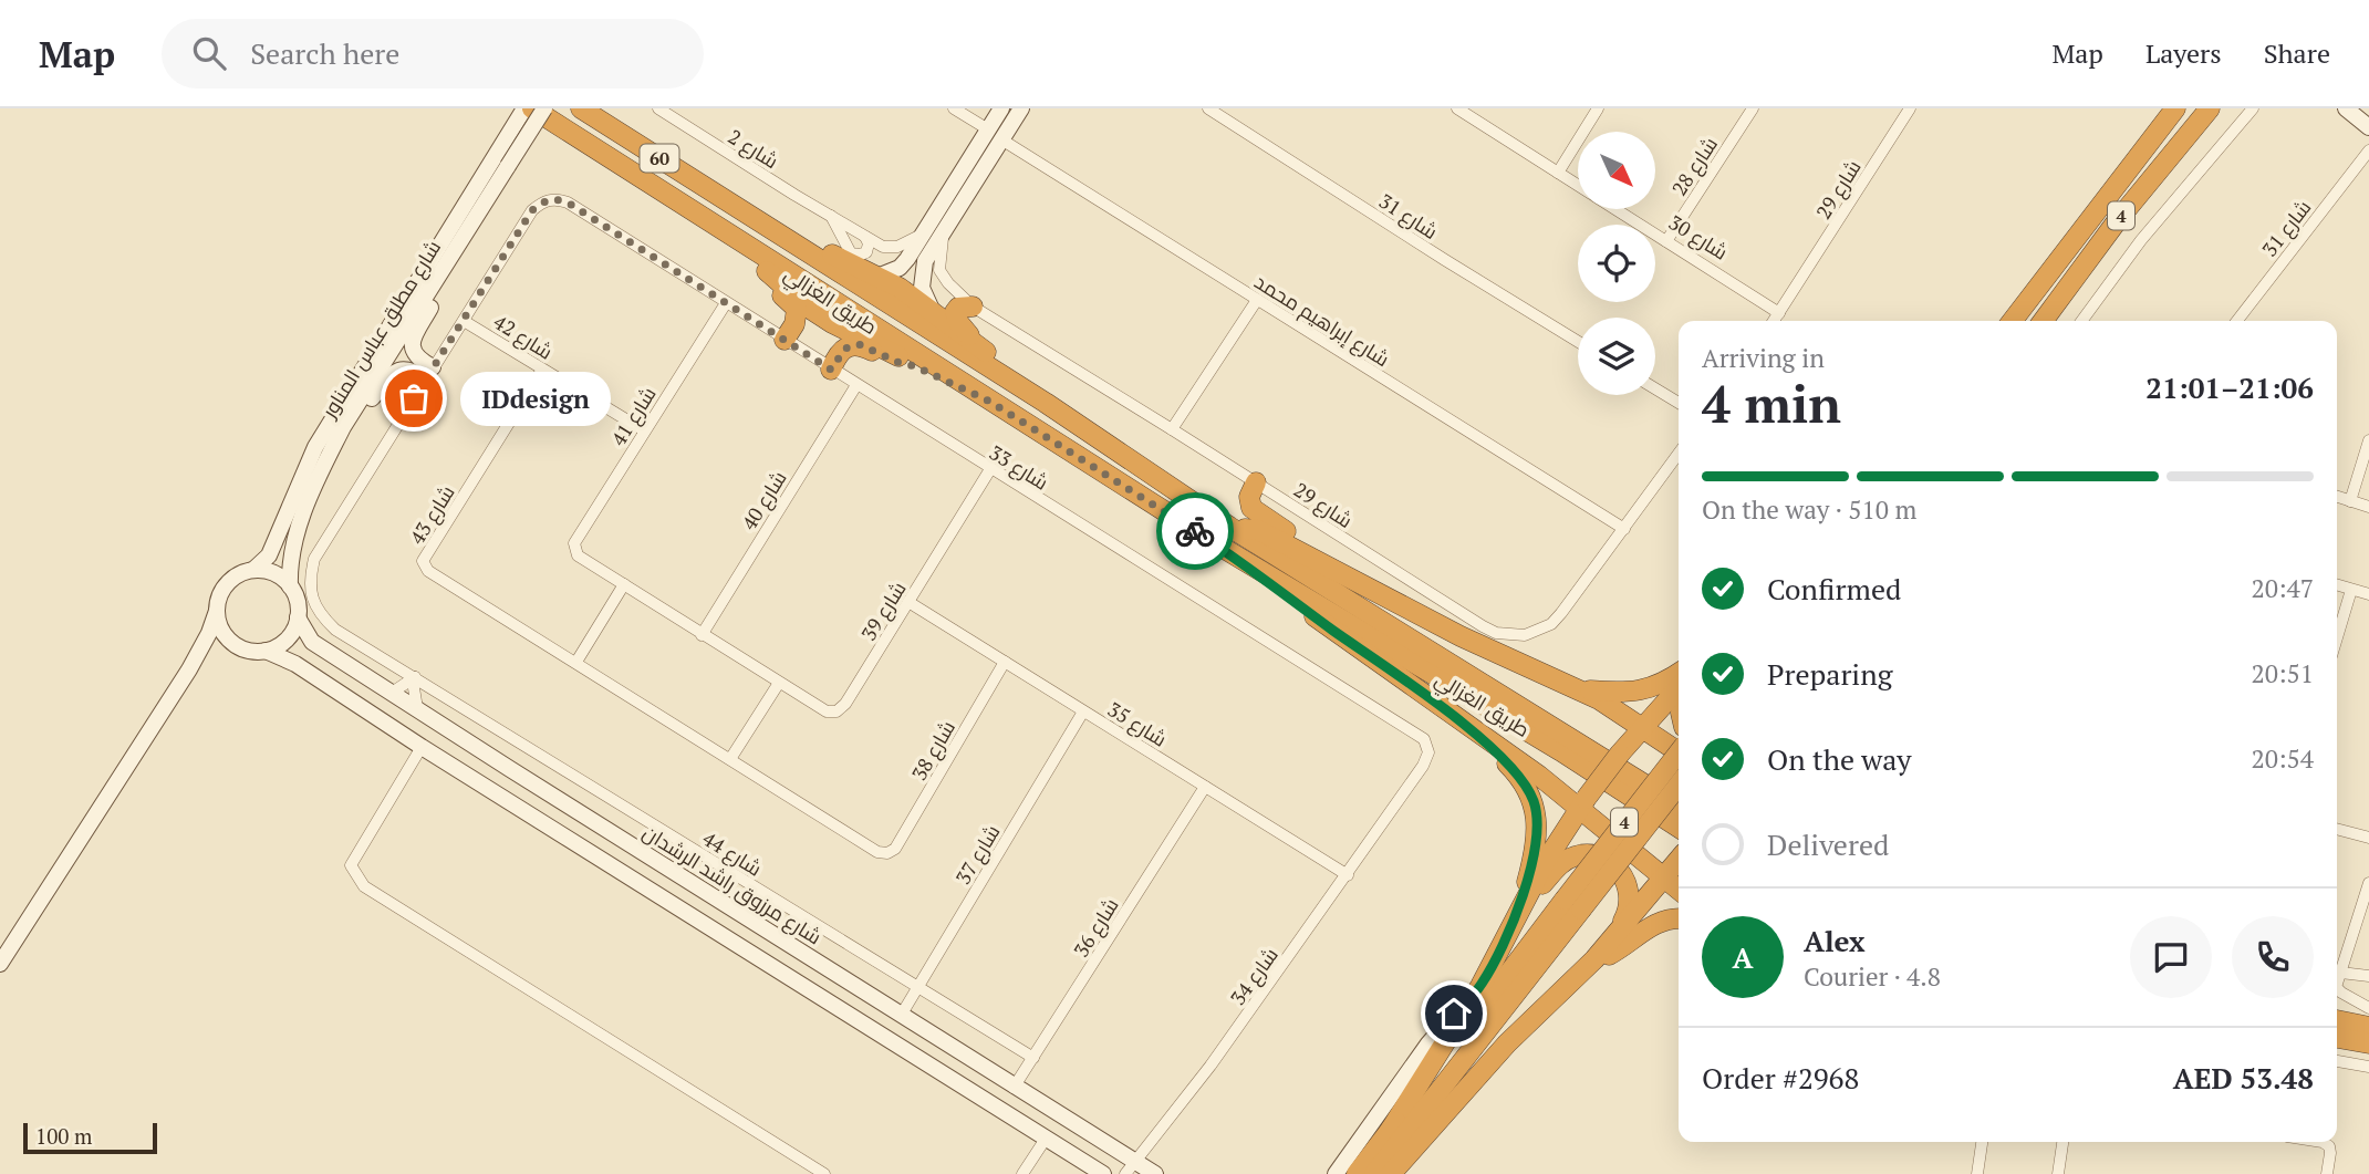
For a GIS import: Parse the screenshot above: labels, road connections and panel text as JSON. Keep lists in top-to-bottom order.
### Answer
{
  "streets": {
    "highway": ["60", "4", "طريق الغزالي"],
    "street": [
      "شارع 2",
      "شارع 28",
      "شارع 29",
      "شارع 31",
      "شارع 30",
      "شارع إبراهيم محمد",
      "شارع مطلق عباس المناور",
      "شارع 42",
      "شارع 41",
      "شارع 33",
      "شارع 40",
      "شارع 43",
      "شارع 39",
      "شارع 35",
      "شارع 38",
      "شارع 44",
      "شارع 37",
      "شارع مرزوق راشد الرشدان",
      "شارع 36",
      "شارع 34"
    ]
  },
  "crossings": [
    ["شارع 28", "شارع 30"],
    ["شارع 29", "شارع 30"],
    ["شارع 29", "شارع إبراهيم محمد"],
    ["شارع مطلق عباس المناور", "شارع مرزوق راشد الرشدان"],
    ["شارع 42", "شارع 41"],
    ["شارع 42", "شارع 43"],
    ["شارع 42", "شارع 44"],
    ["شارع 41", "شارع 33"],
    ["شارع 41", "شارع 39"],
    ["شارع 33", "شارع 40"],
    ["شارع 33", "شارع 39"],
    ["شارع 33", "شارع 44"],
    ["شارع 33", "شارع 34"],
    ["شارع 40", "شارع 39"],
    ["شارع 43", "شارع 38"],
    ["شارع 39", "شارع 35"],
    ["شارع 35", "شارع 38"],
    ["شارع 35", "شارع 37"],
    ["شارع 35", "شارع 36"],
    ["شارع 35", "شارع 34"],
    ["شارع 44", "شارع 37"],
    ["شارع 44", "شارع 36"],
    ["شارع 37", "شارع مرزوق راشد الرشدان"],
    ["شارع مرزوق راشد الرشدان", "شارع 36"],
    ["شارع مرزوق راشد الرشدان", "شارع 34"]
  ],
  "places": ["IDdesign"],
  "scale_bar": "100 m",
  "north": "bottom right",
  "page": {
    "header": "Map",
    "search": "Search here",
    "nav": ["Map", "Layers", "Share"],
    "heading": ["4 min", "Arriving in", "21:01–21:06"],
    "panel": [
      "Alex",
      "Courier · 4.8",
      "Order #2968",
      "AED 53.48"
    ],
    "bubble": "IDdesign",
    "bar": "On the way · 510 m",
    "list": [
      ["Confirmed", "20:47"],
      ["Preparing", "20:51"],
      ["On the way", "20:54"],
      "Delivered"
    ],
    "round": "A",
    "scale": "100 m"
  }
}
